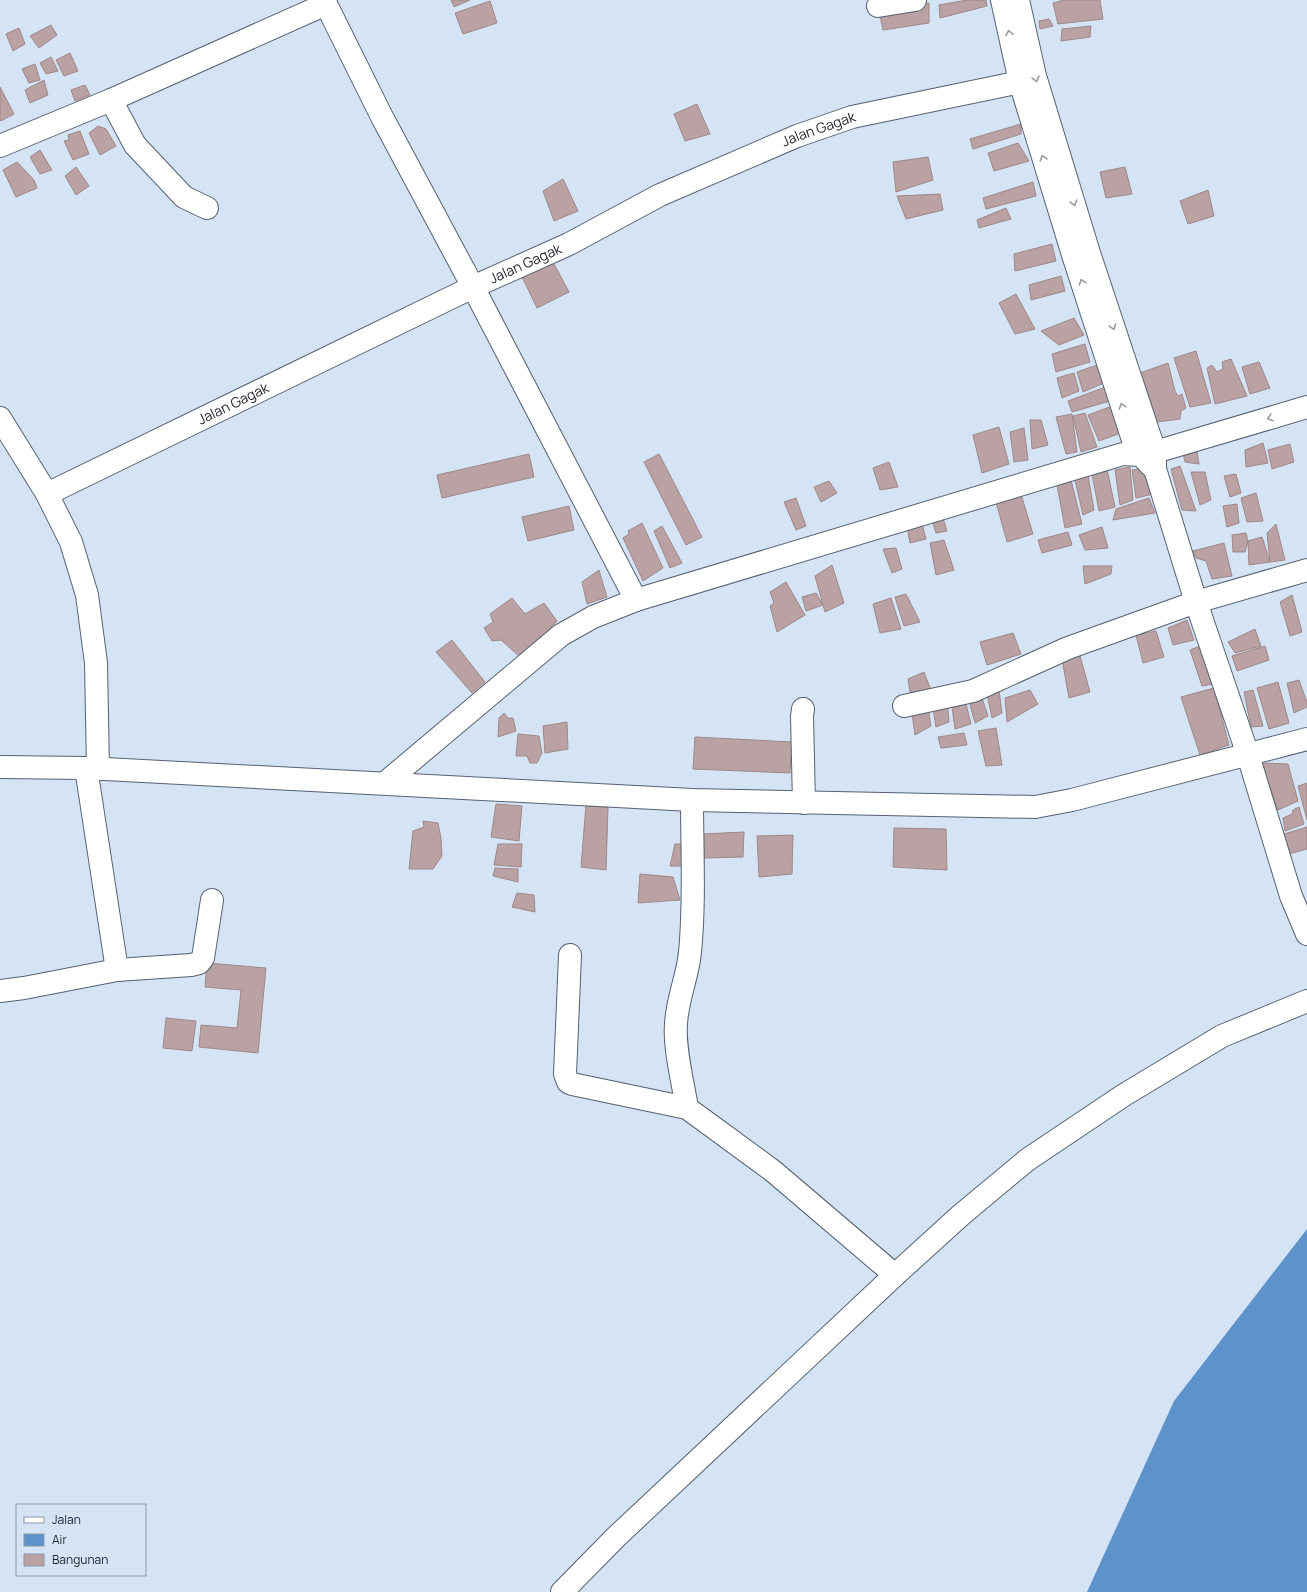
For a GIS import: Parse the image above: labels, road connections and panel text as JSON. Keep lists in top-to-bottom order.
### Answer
{
  "streets": {
    "street": ["Jalan Gagak"]
  },
  "legend": ["Jalan", "Air", "Bangunan"]
}
